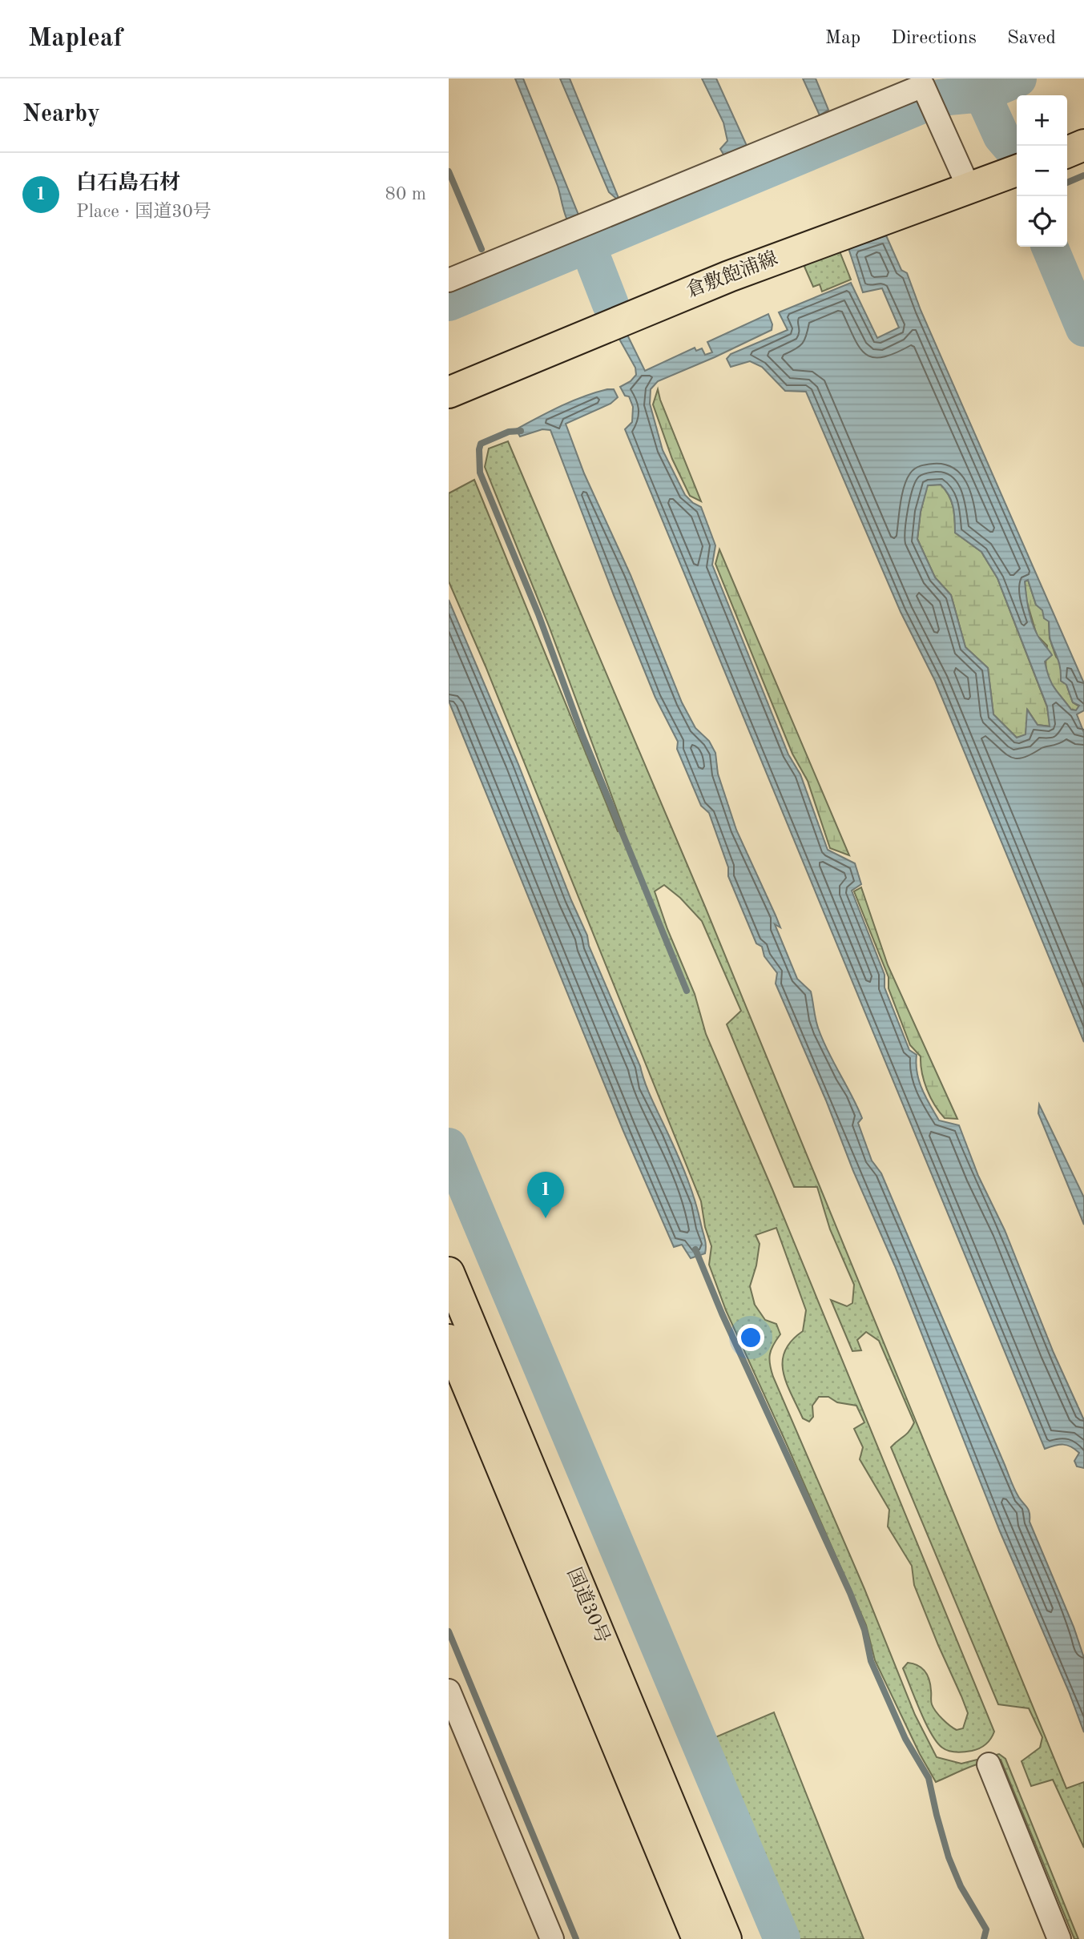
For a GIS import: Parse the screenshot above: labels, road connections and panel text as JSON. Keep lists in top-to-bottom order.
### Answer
{
  "streets": {
    "main road": ["倉敷飽浦線", "国道30号"]
  },
  "page": {
    "header": "Mapleaf",
    "nav": ["Map", "Directions", "Saved"],
    "heading": "Nearby",
    "map_buttons": ["+", "−"],
    "list": [
      {
        "mark": "1",
        "name": "白石島石材",
        "note": "Place · 国道30号",
        "value": "80 m"
      }
    ],
    "pins": "1"
  }
}
